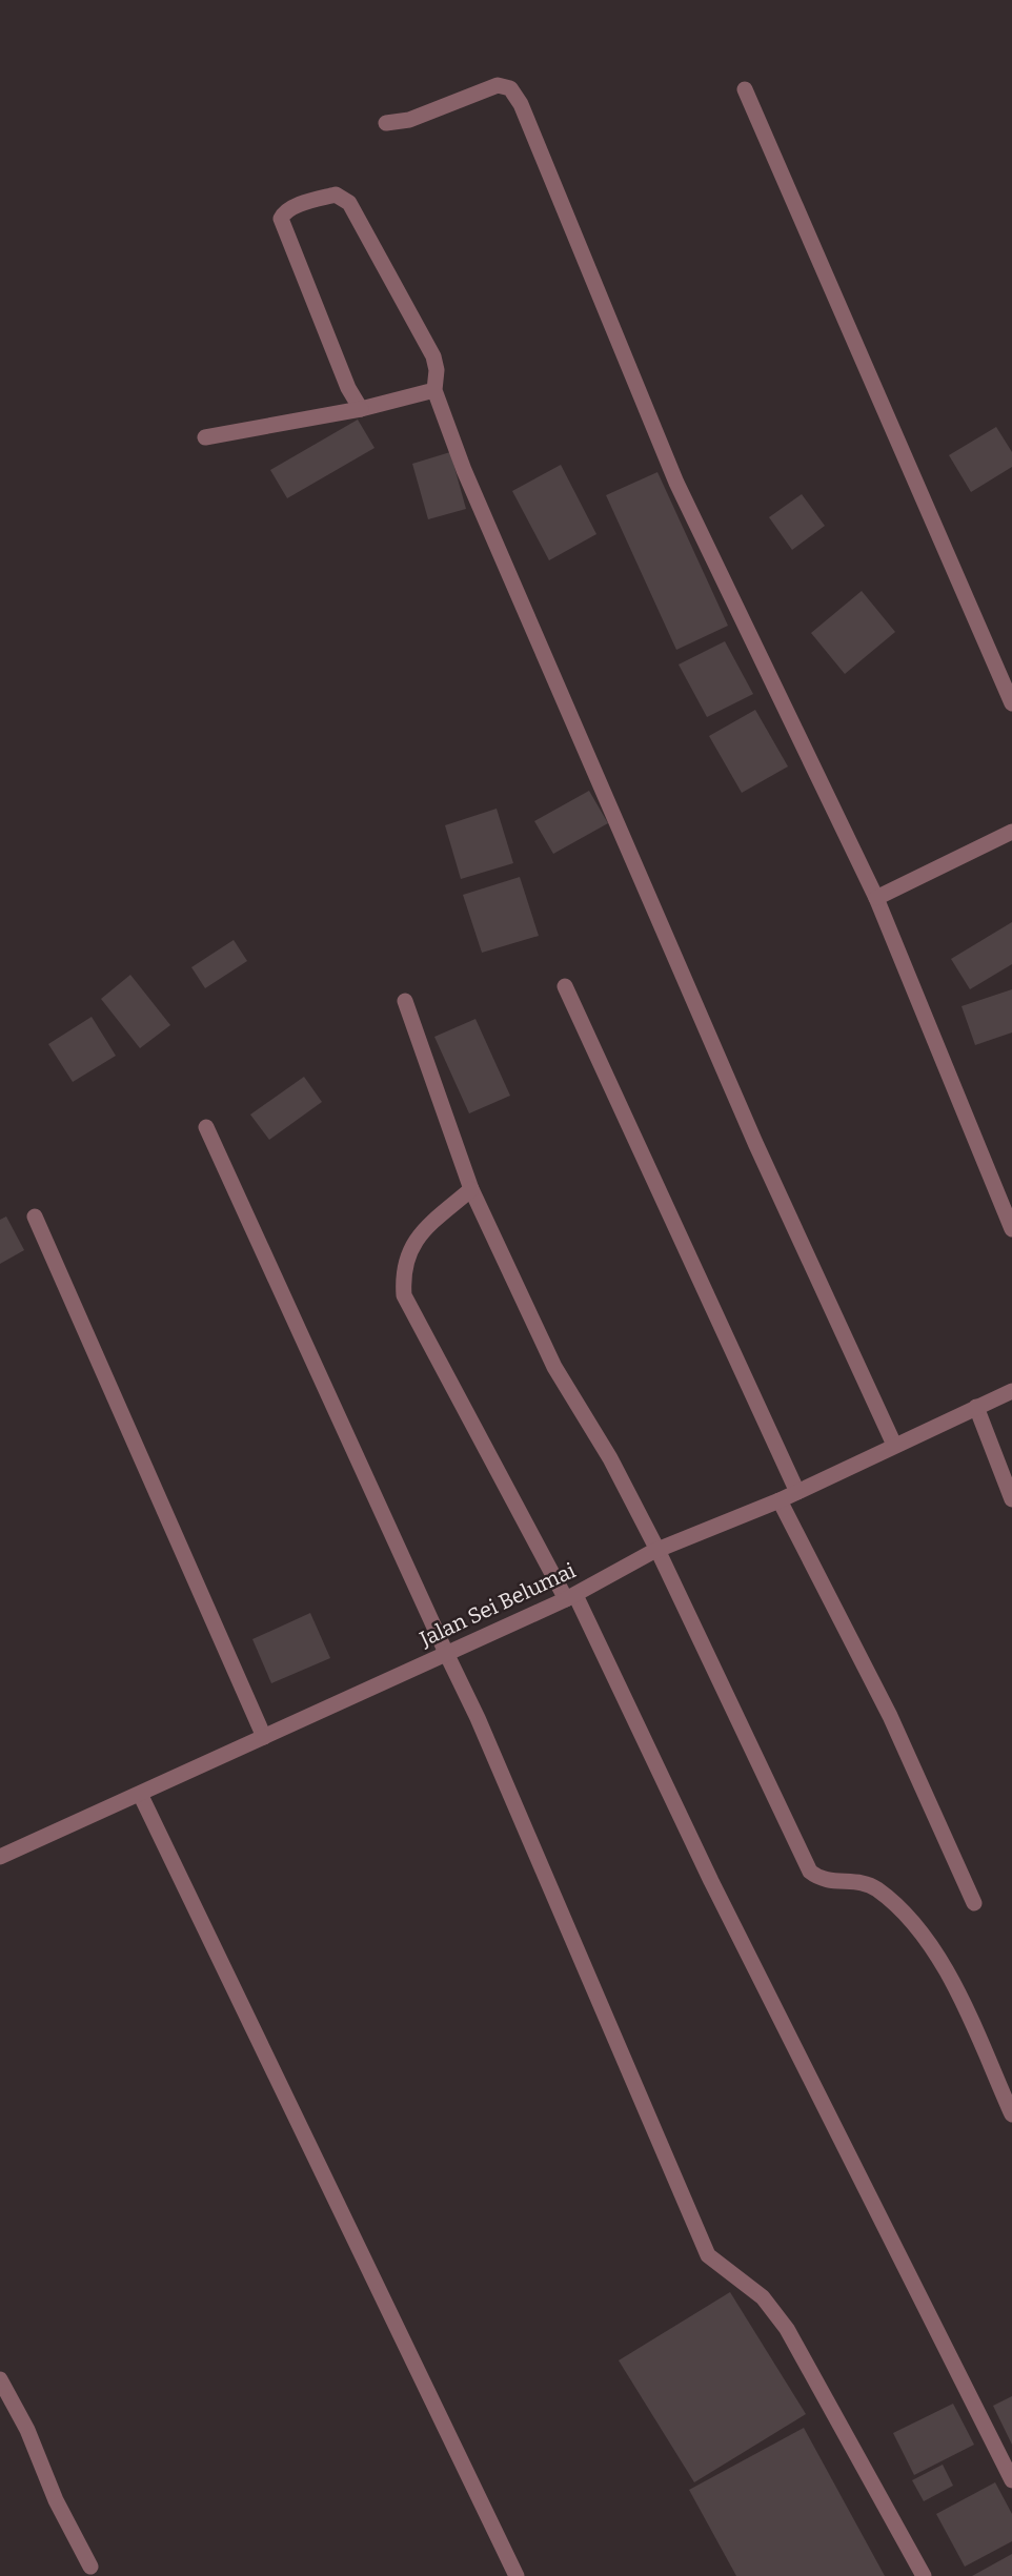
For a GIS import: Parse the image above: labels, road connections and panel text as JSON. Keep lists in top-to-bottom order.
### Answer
{
  "streets": {
    "street": ["Jalan Sei Belumai"]
  }
}
